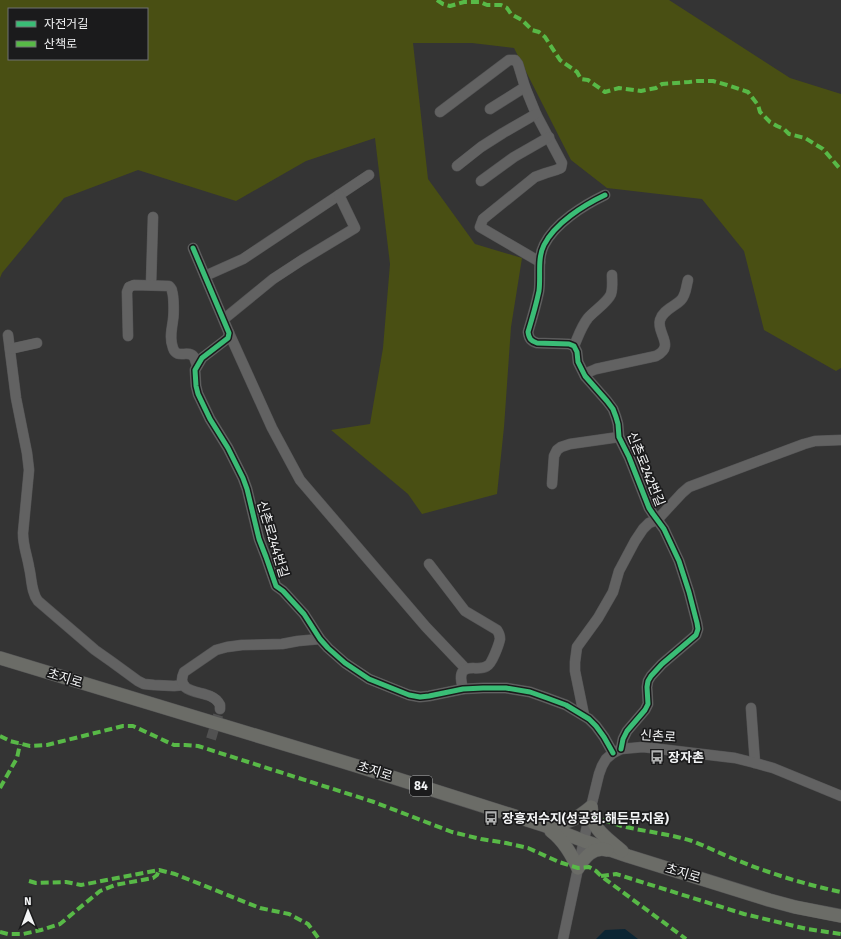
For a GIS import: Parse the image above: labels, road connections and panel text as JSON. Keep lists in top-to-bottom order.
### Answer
{
  "streets": {
    "main road": ["초지로", "84"],
    "street": ["신촌로242번길", "신촌로244번길", "신촌로"]
  },
  "crossings": [
    ["신촌로242번길", "신촌로244번길"],
    ["신촌로242번길", "신촌로"],
    ["신촌로244번길", "신촌로"]
  ],
  "places": {
    "bus stop": ["장자촌", "장흥저수지(성공회.해든뮤지움)"]
  },
  "legend": ["자전거길", "산책로"],
  "north": "top"
}
